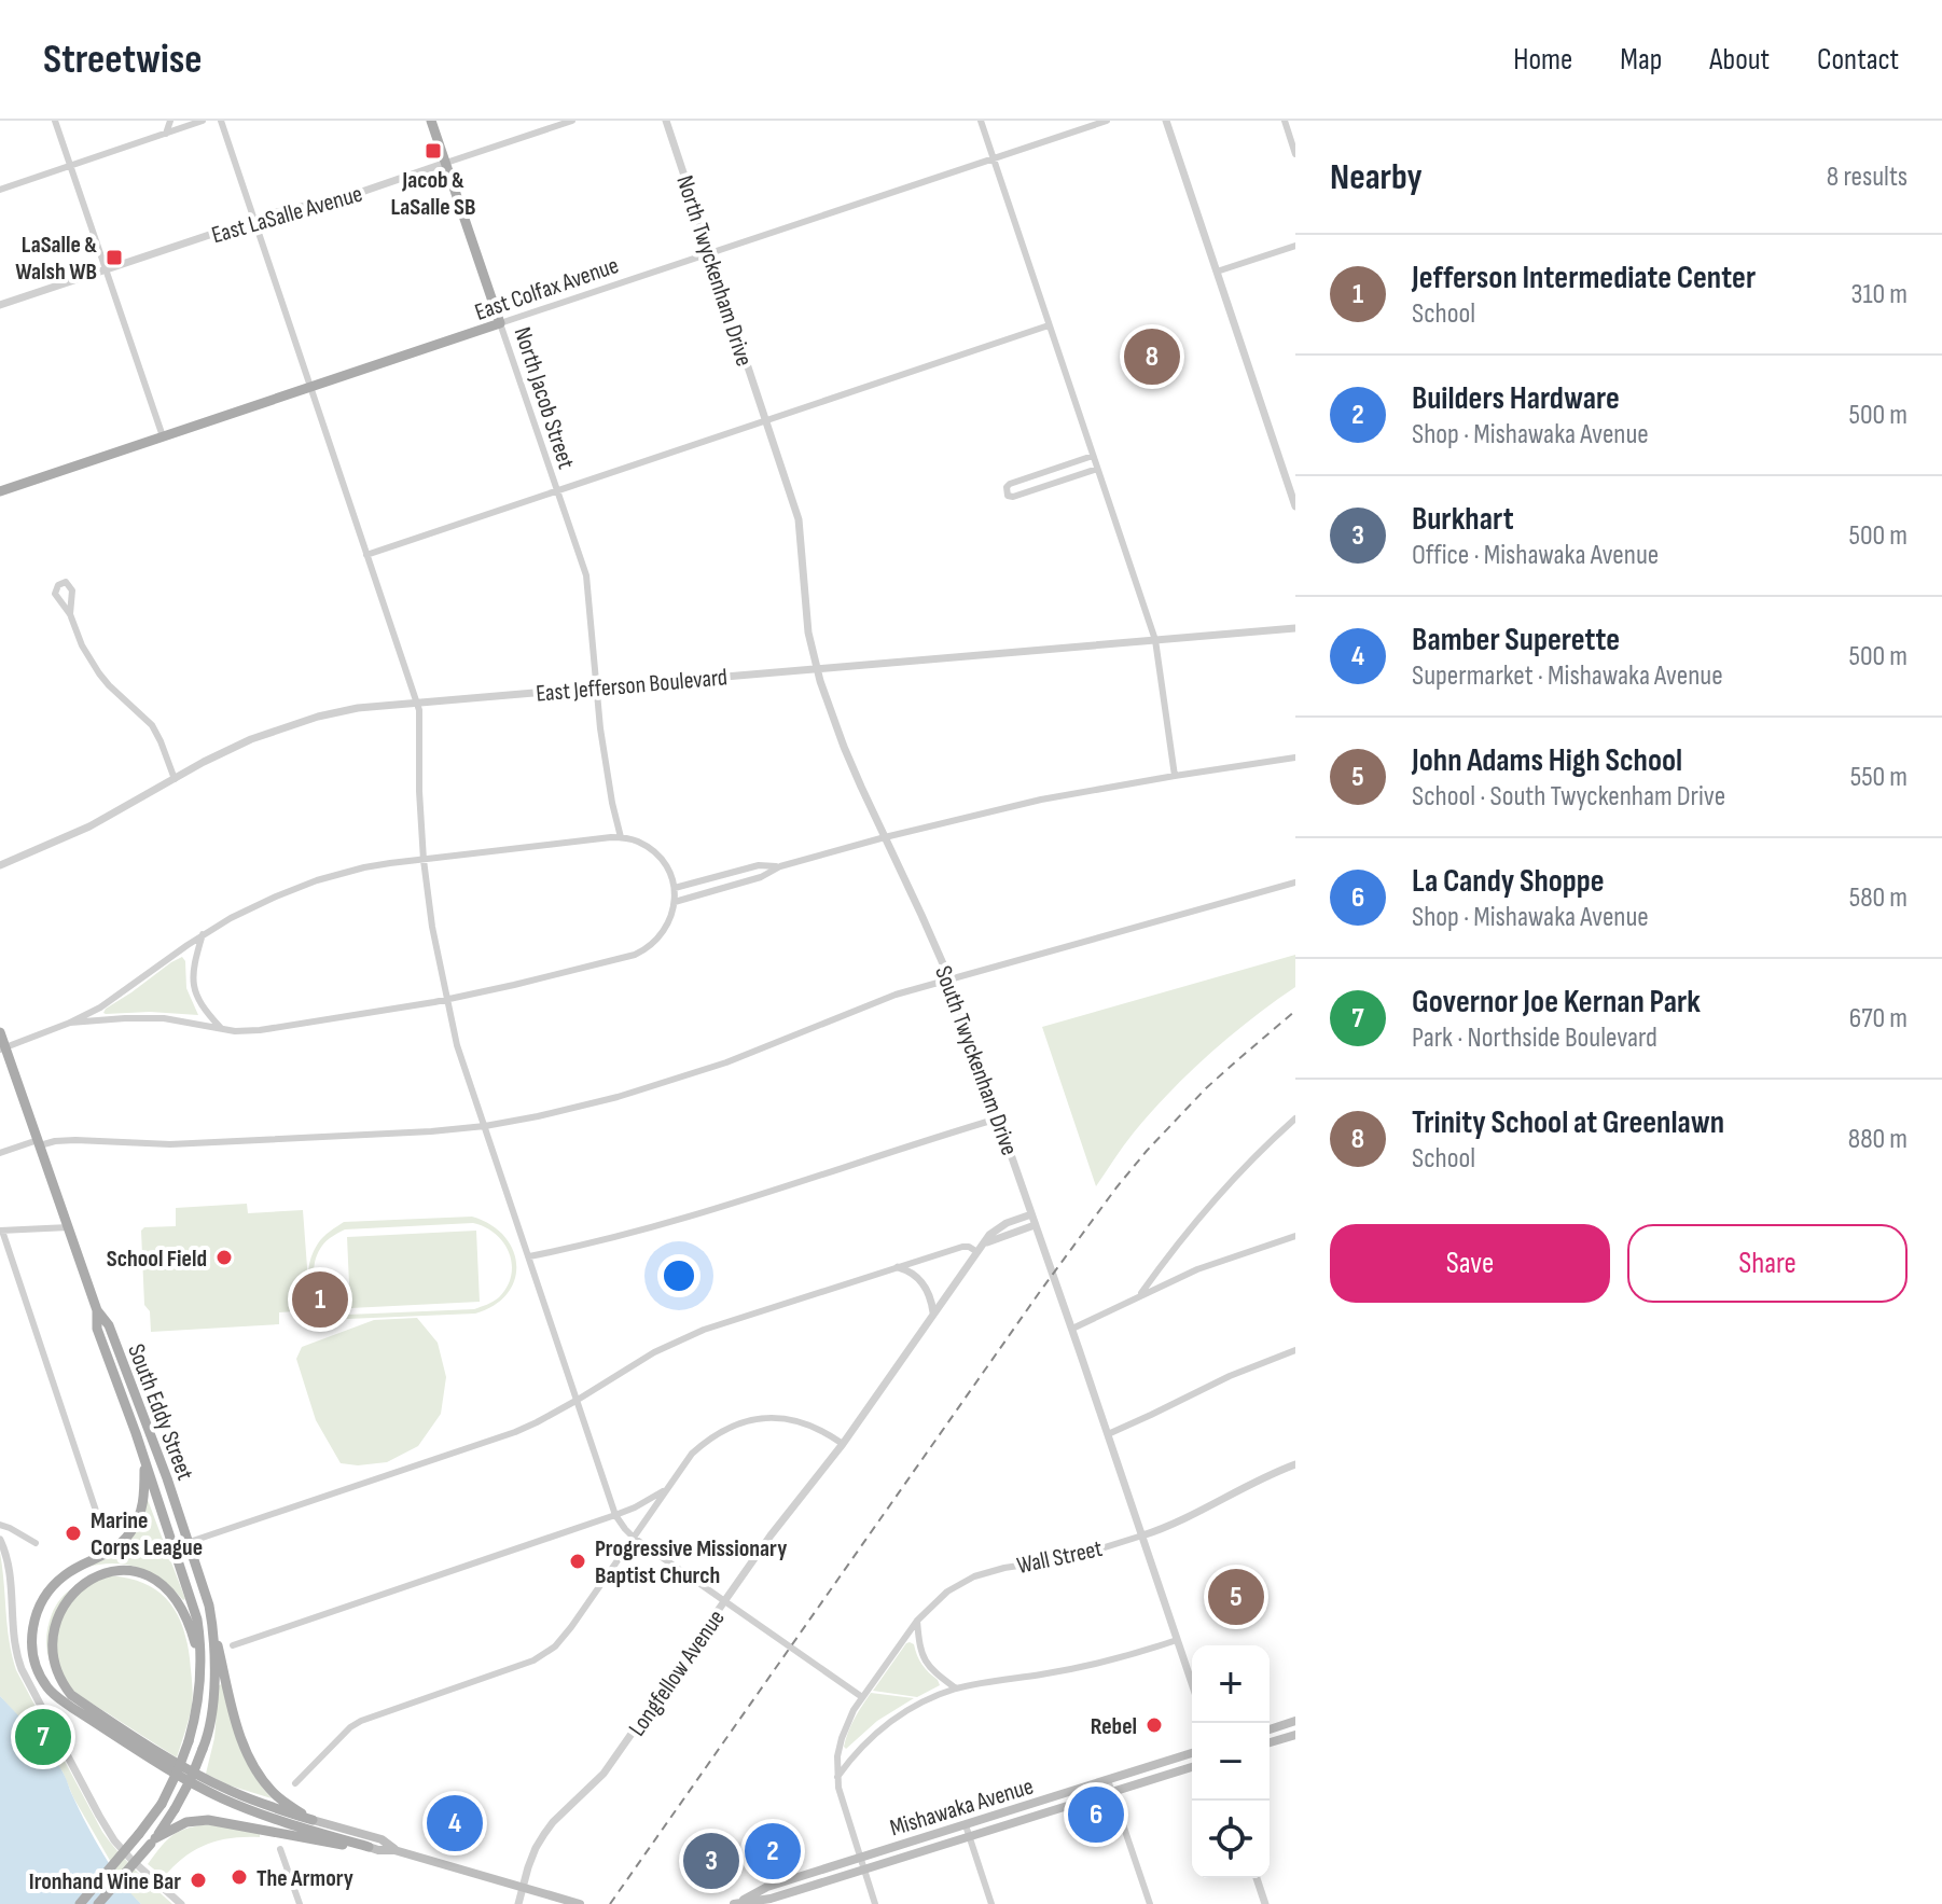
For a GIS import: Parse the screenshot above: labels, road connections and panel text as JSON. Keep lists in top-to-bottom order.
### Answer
{
  "streets": {
    "main road": [
      "East Colfax Avenue",
      "North Jacob Street",
      "South Eddy Street",
      "Mishawaka Avenue"
    ],
    "street": [
      "East LaSalle Avenue",
      "North Twyckenham Drive",
      "East Jefferson Boulevard",
      "South Twyckenham Drive",
      "Wall Street",
      "Longfellow Avenue"
    ]
  },
  "crossings": [
    ["East LaSalle Avenue", "North Jacob Street"],
    ["North Twyckenham Drive", "East Colfax Avenue"],
    ["North Twyckenham Drive", "South Twyckenham Drive"],
    ["East Colfax Avenue", "North Jacob Street"],
    ["North Jacob Street", "East Jefferson Boulevard"],
    ["East Jefferson Boulevard", "South Twyckenham Drive"],
    ["South Twyckenham Drive", "Wall Street"],
    ["South Twyckenham Drive", "Longfellow Avenue"]
  ],
  "places": {
    "transit": ["Jacob & LaSalle SB", "LaSalle & Walsh WB"],
    "other": [
      "School Field",
      "Marine Corps League",
      "Progressive Missionary Baptist Church",
      "Rebel",
      "The Armory",
      "Ironhand Wine Bar"
    ]
  },
  "page": {
    "header": "Streetwise",
    "nav": [
      "Home",
      "Map",
      "About",
      "Contact"
    ],
    "heading": ["Nearby", "8 results"],
    "list": [
      {
        "mark": "1",
        "name": "Jefferson Intermediate Center",
        "note": "School",
        "value": "310 m"
      },
      {
        "mark": "2",
        "name": "Builders Hardware",
        "note": "Shop · Mishawaka Avenue",
        "value": "500 m"
      },
      {
        "mark": "3",
        "name": "Burkhart",
        "note": "Office · Mishawaka Avenue",
        "value": "500 m"
      },
      {
        "mark": "4",
        "name": "Bamber Superette",
        "note": "Supermarket · Mishawaka Avenue",
        "value": "500 m"
      },
      {
        "mark": "5",
        "name": "John Adams High School",
        "note": "School · South Twyckenham Drive",
        "value": "550 m"
      },
      {
        "mark": "6",
        "name": "La Candy Shoppe",
        "note": "Shop · Mishawaka Avenue",
        "value": "580 m"
      },
      {
        "mark": "7",
        "name": "Governor Joe Kernan Park",
        "note": "Park · Northside Boulevard",
        "value": "670 m"
      },
      {
        "mark": "8",
        "name": "Trinity School at Greenlawn",
        "note": "School",
        "value": "880 m"
      }
    ],
    "pins": [
      "8",
      "1",
      "5",
      "7",
      "6",
      "4",
      "2",
      "3"
    ],
    "buttons": ["Save", "Share"],
    "map_buttons": ["+", "−"]
  }
}
